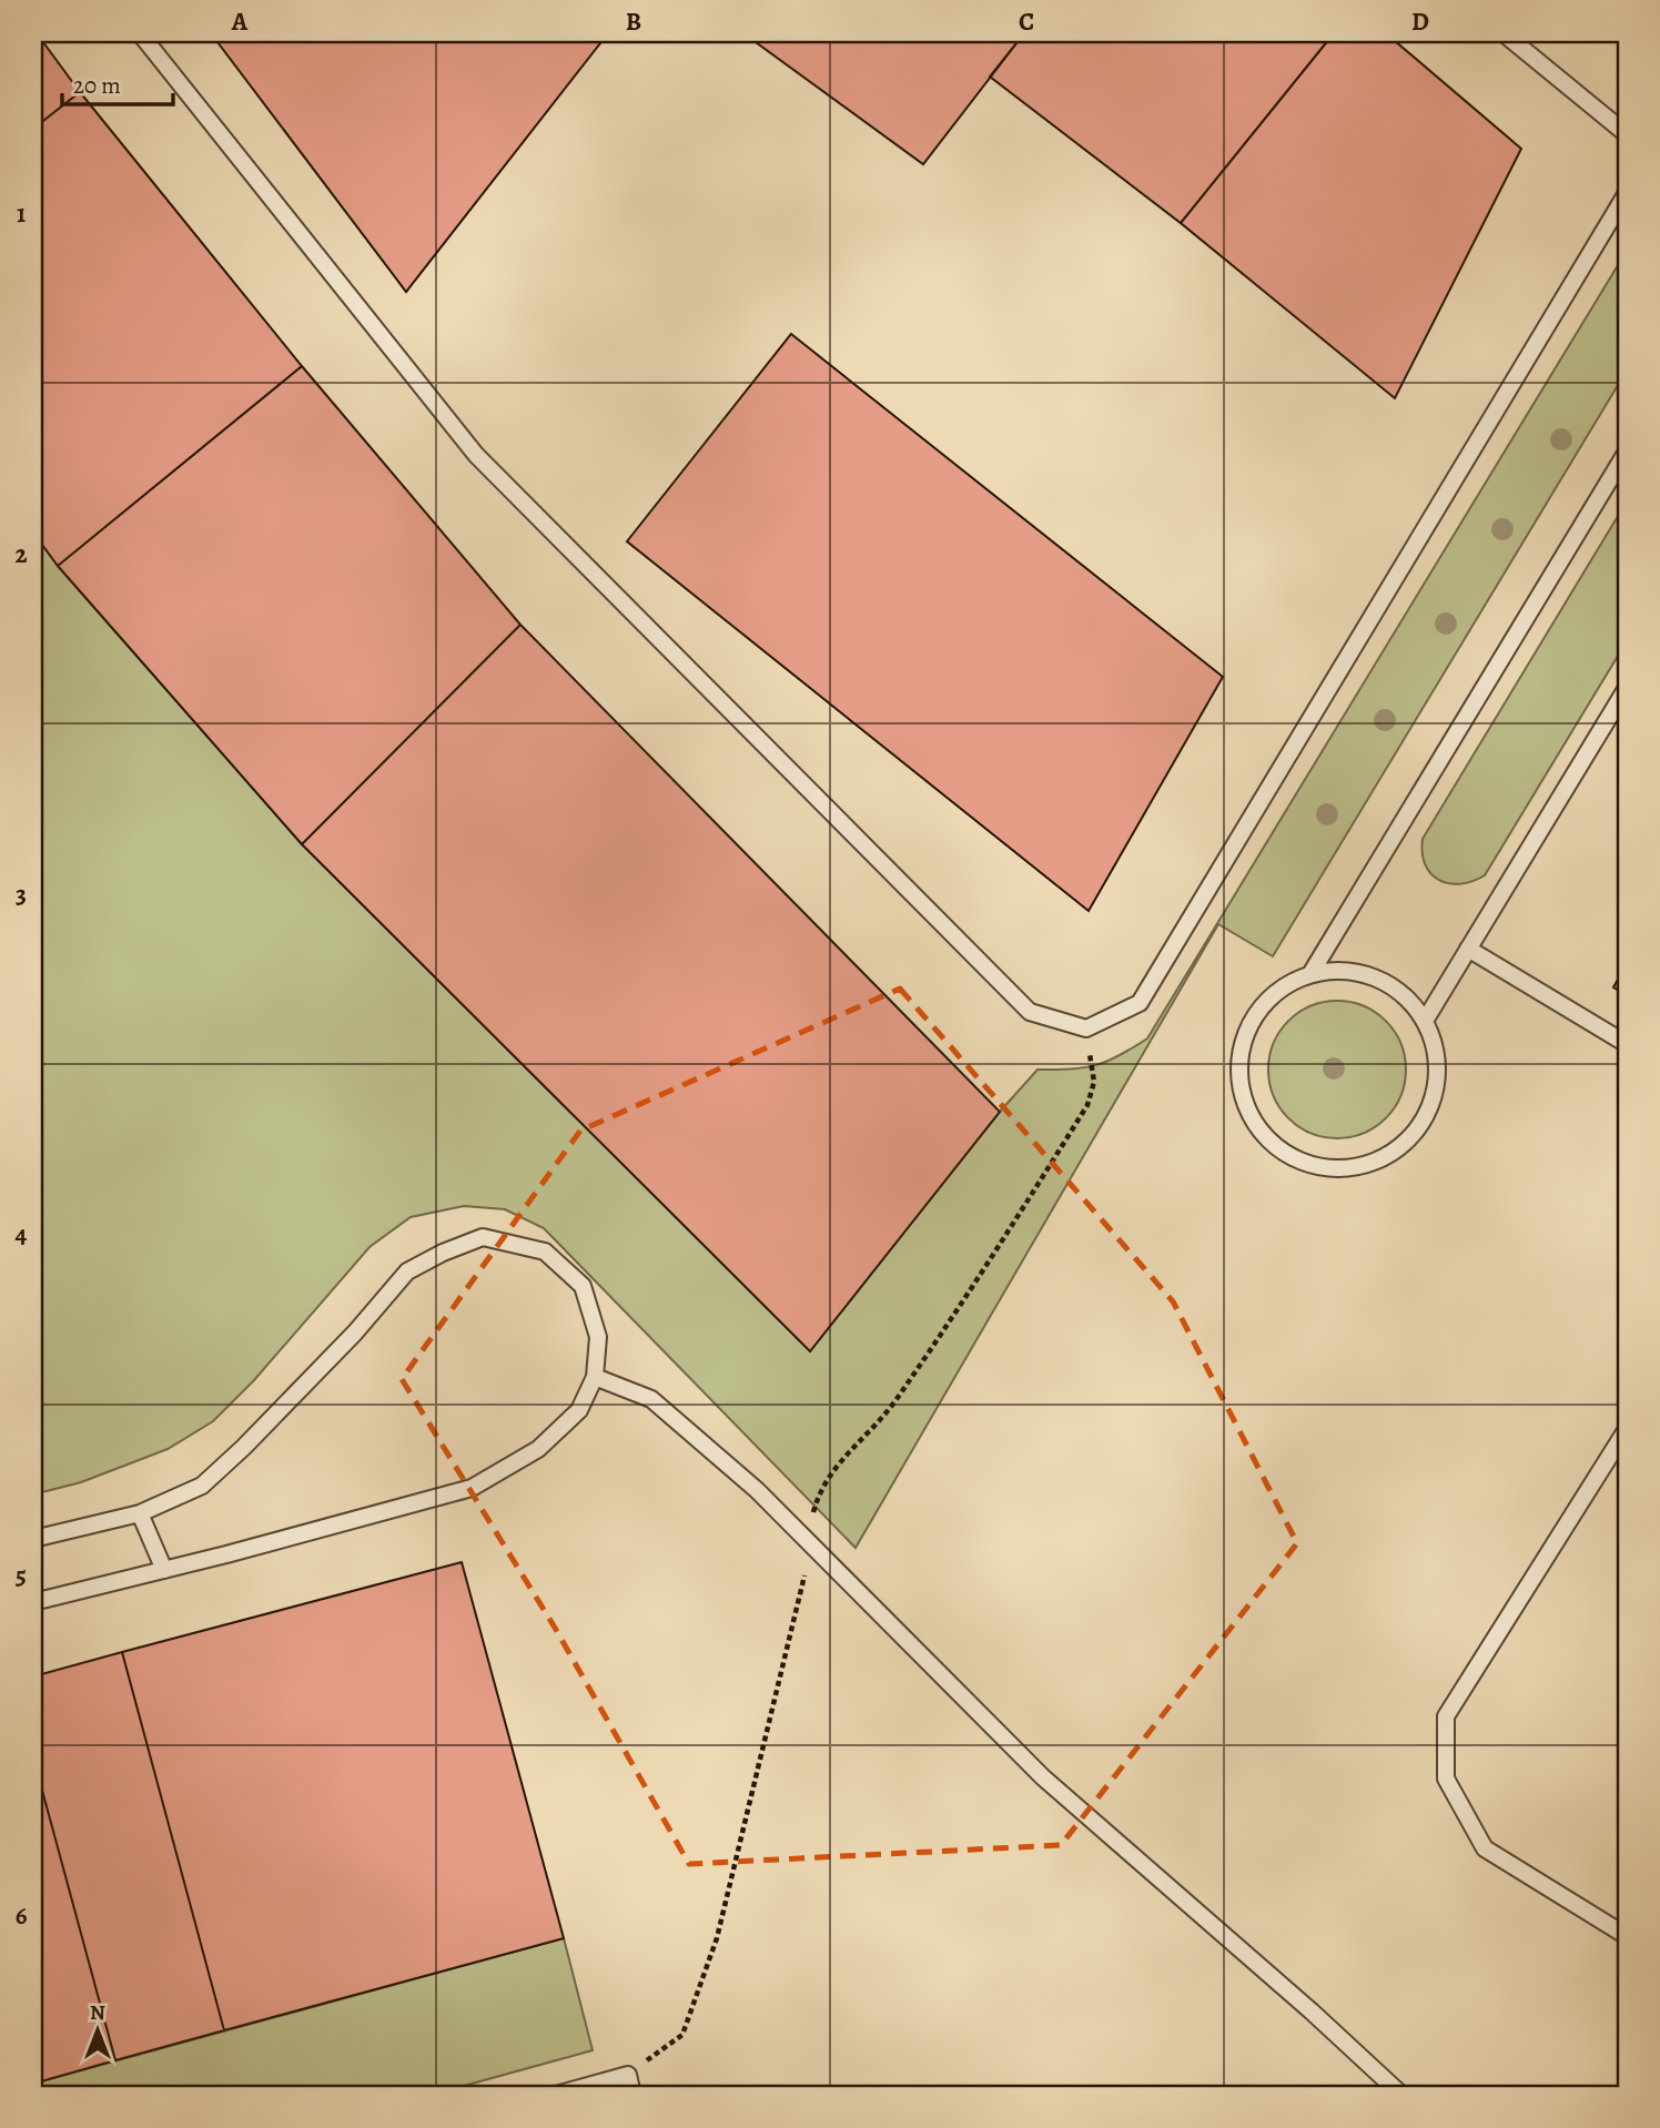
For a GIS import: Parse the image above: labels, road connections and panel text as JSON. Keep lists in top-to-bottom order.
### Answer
{
  "scale_bar": "20 m",
  "north": "top",
  "grid": {
    "columns": [
      "A",
      "B",
      "C",
      "D"
    ],
    "rows": [
      "1",
      "2",
      "3",
      "4",
      "5",
      "6"
    ]
  }
}
